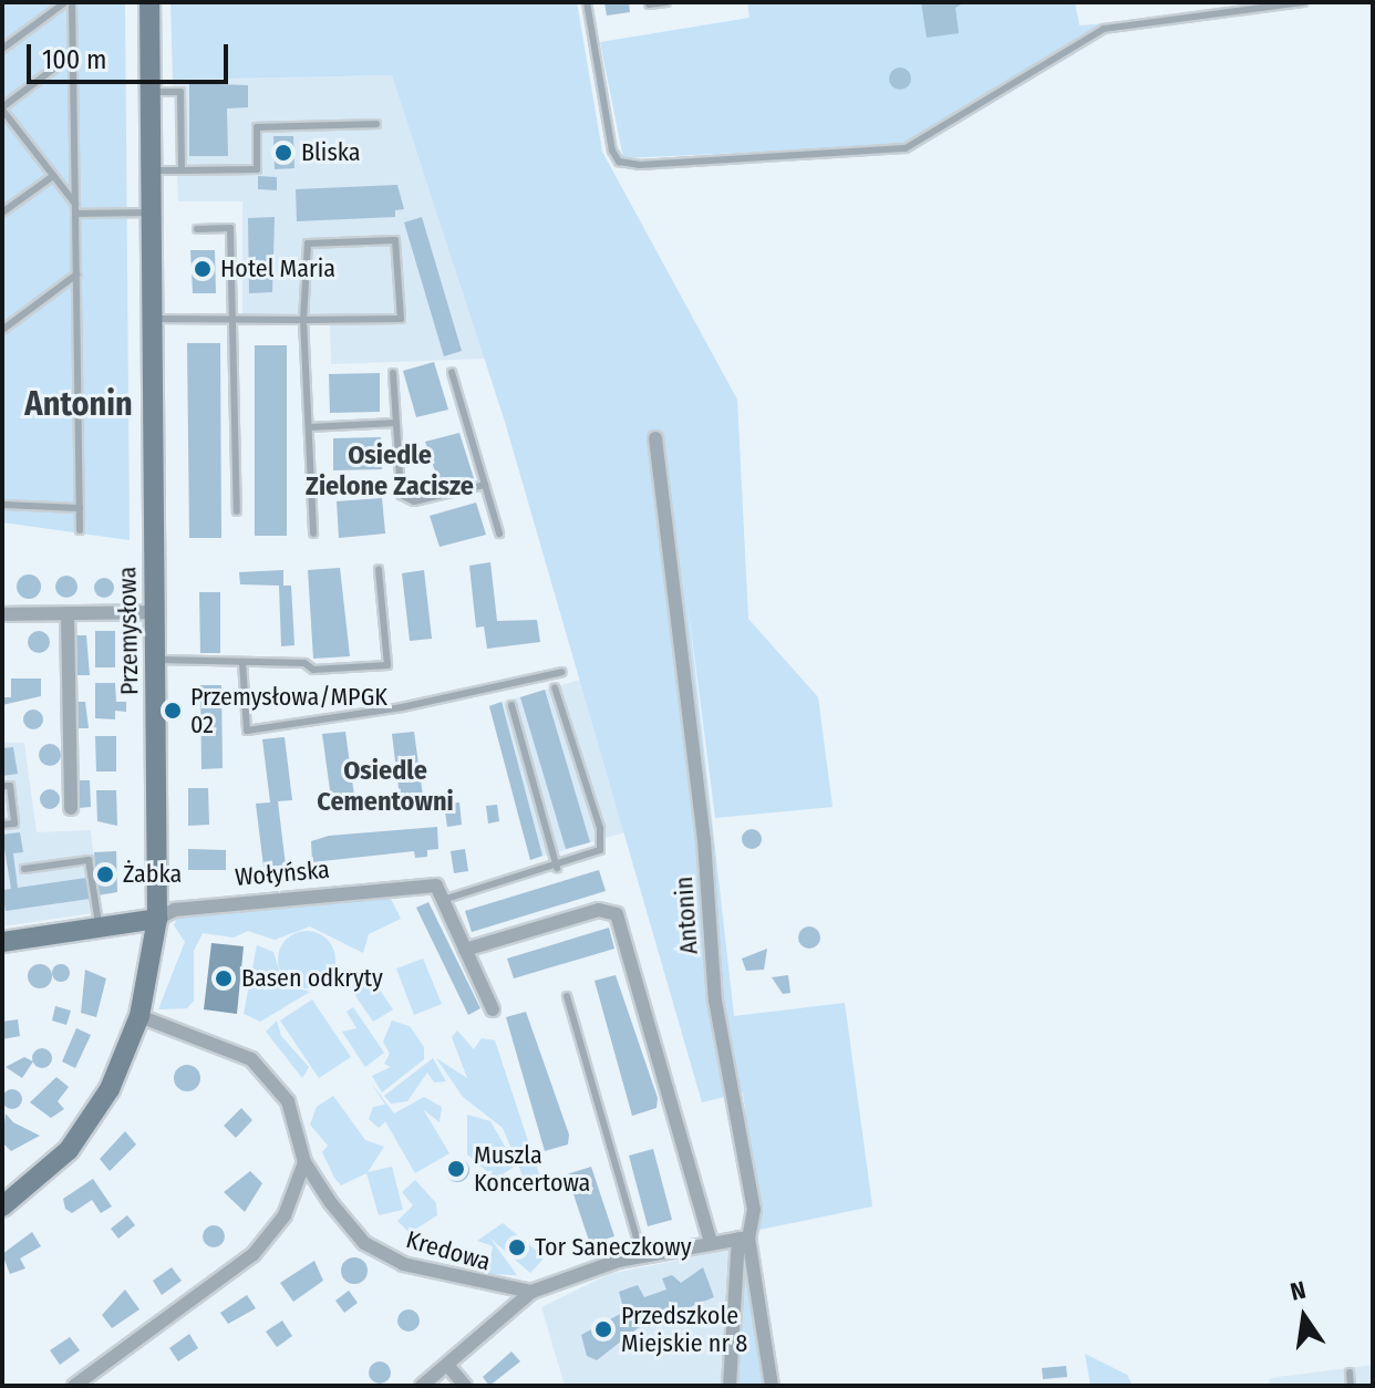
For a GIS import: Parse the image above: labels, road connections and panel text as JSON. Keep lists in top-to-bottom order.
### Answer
{
  "streets": {
    "main road": ["Przemysłowa", "Wołyńska"],
    "street": ["Antonin", "Kredowa"]
  },
  "crossings": [
    ["Przemysłowa", "Wołyńska"],
    ["Przemysłowa", "Kredowa"],
    ["Antonin", "Kredowa"]
  ],
  "districts": ["Antonin", "Osiedle Zielone Zacisze", "Osiedle Cementowni"],
  "places": [
    "Bliska",
    "Hotel Maria",
    "Przemysłowa/MPGK 02",
    "Żabka",
    "Basen odkryty",
    "Muszla Koncertowa",
    "Tor Saneczkowy",
    "Przedszkole Miejskie nr 8"
  ],
  "scale_bar": "100 m",
  "north": "top"
}
